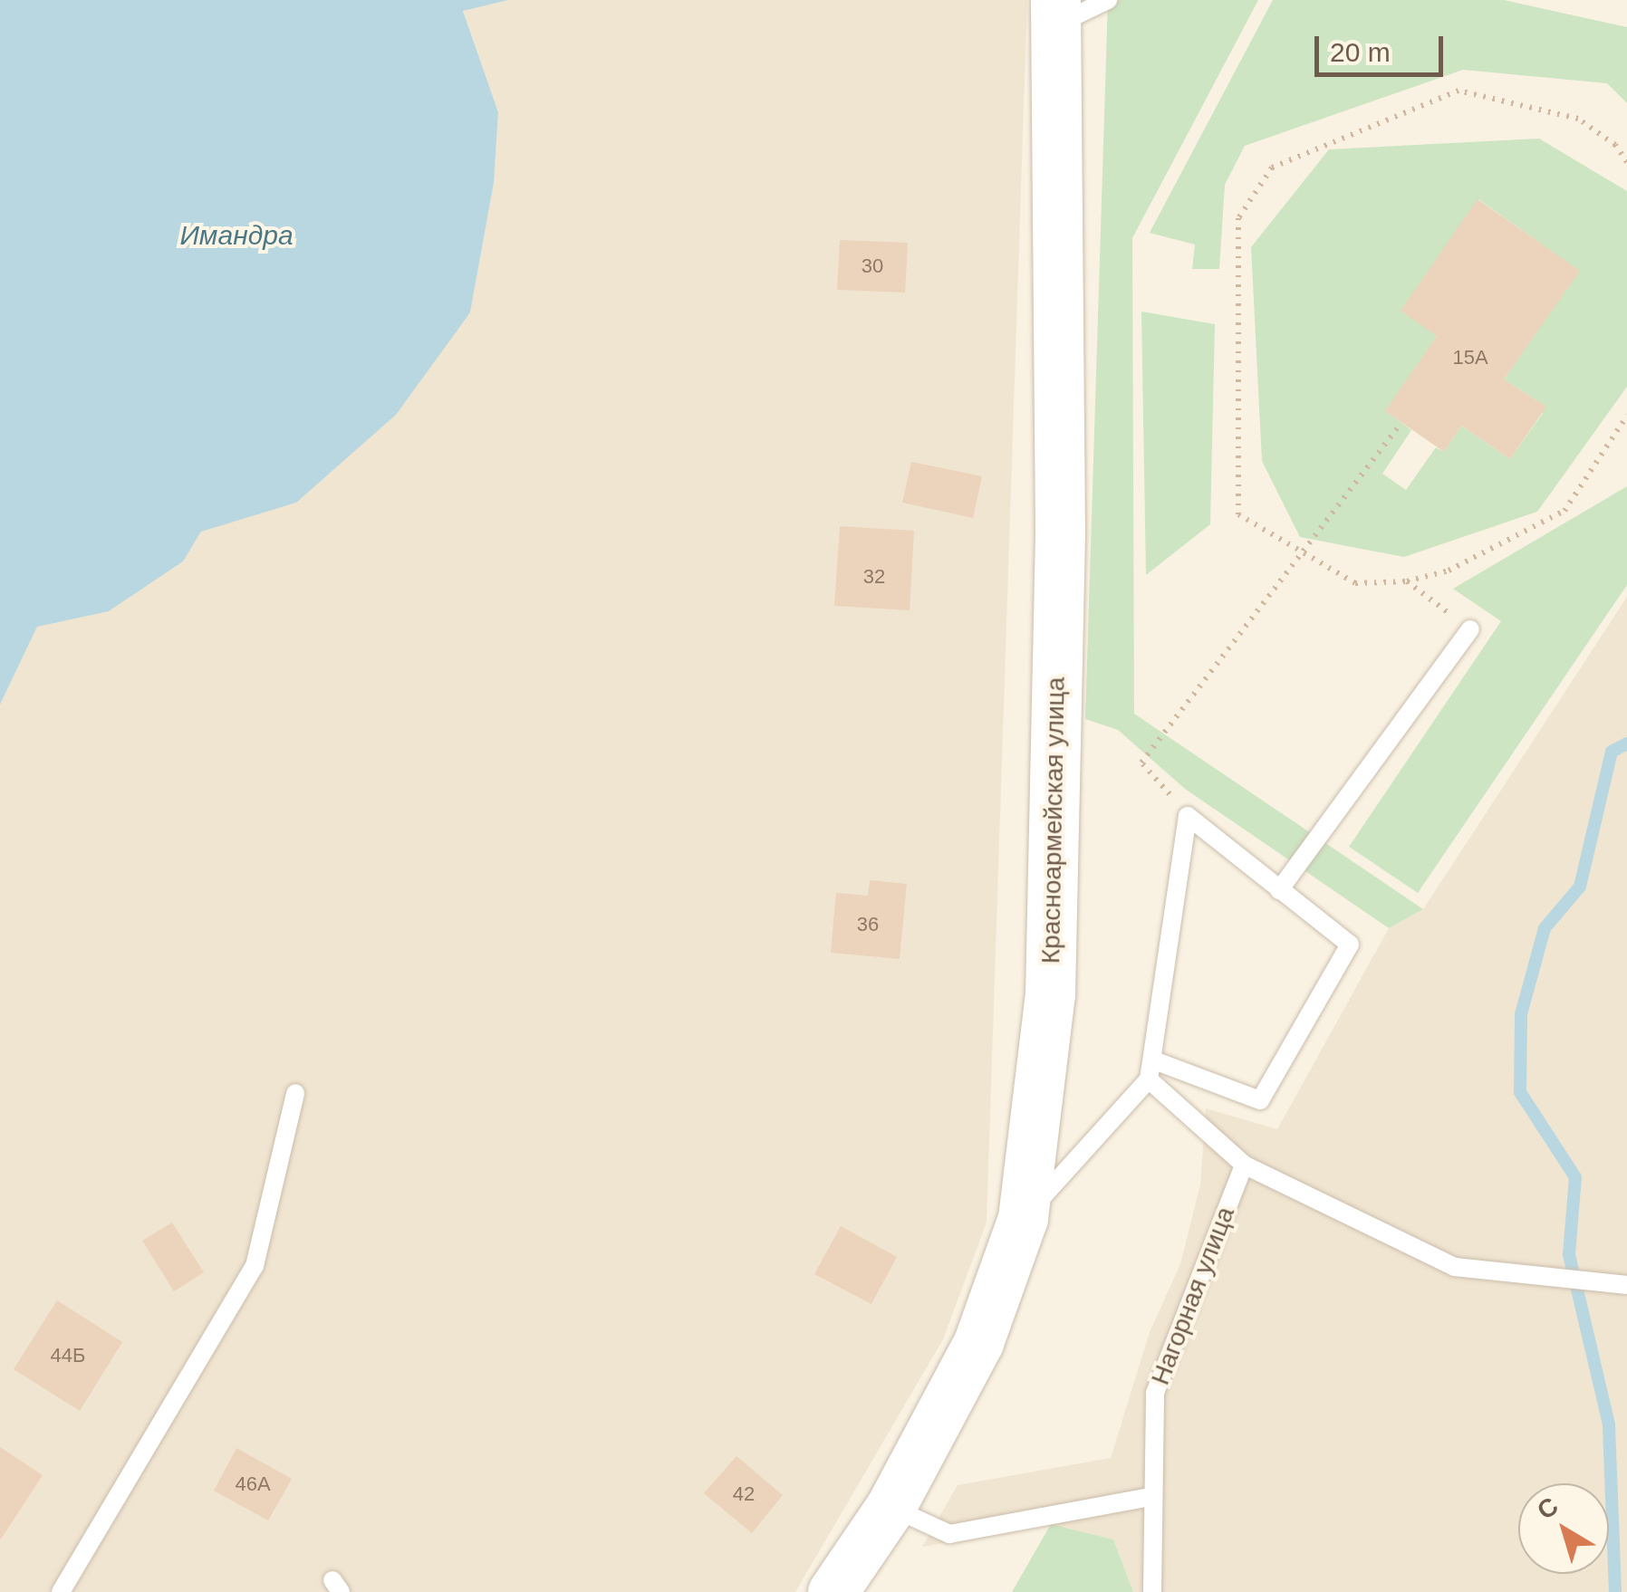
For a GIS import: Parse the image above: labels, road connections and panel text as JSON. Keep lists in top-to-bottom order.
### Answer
{
  "streets": {
    "street": ["Красноармейская улица"],
    "lane": ["Нагорная улица"]
  },
  "water": ["Имандра"],
  "house_numbers": [
    "30",
    "15А",
    "32",
    "36",
    "44Б",
    "46А",
    "42"
  ],
  "scale_bar": "20 m",
  "north": "top left"
}
